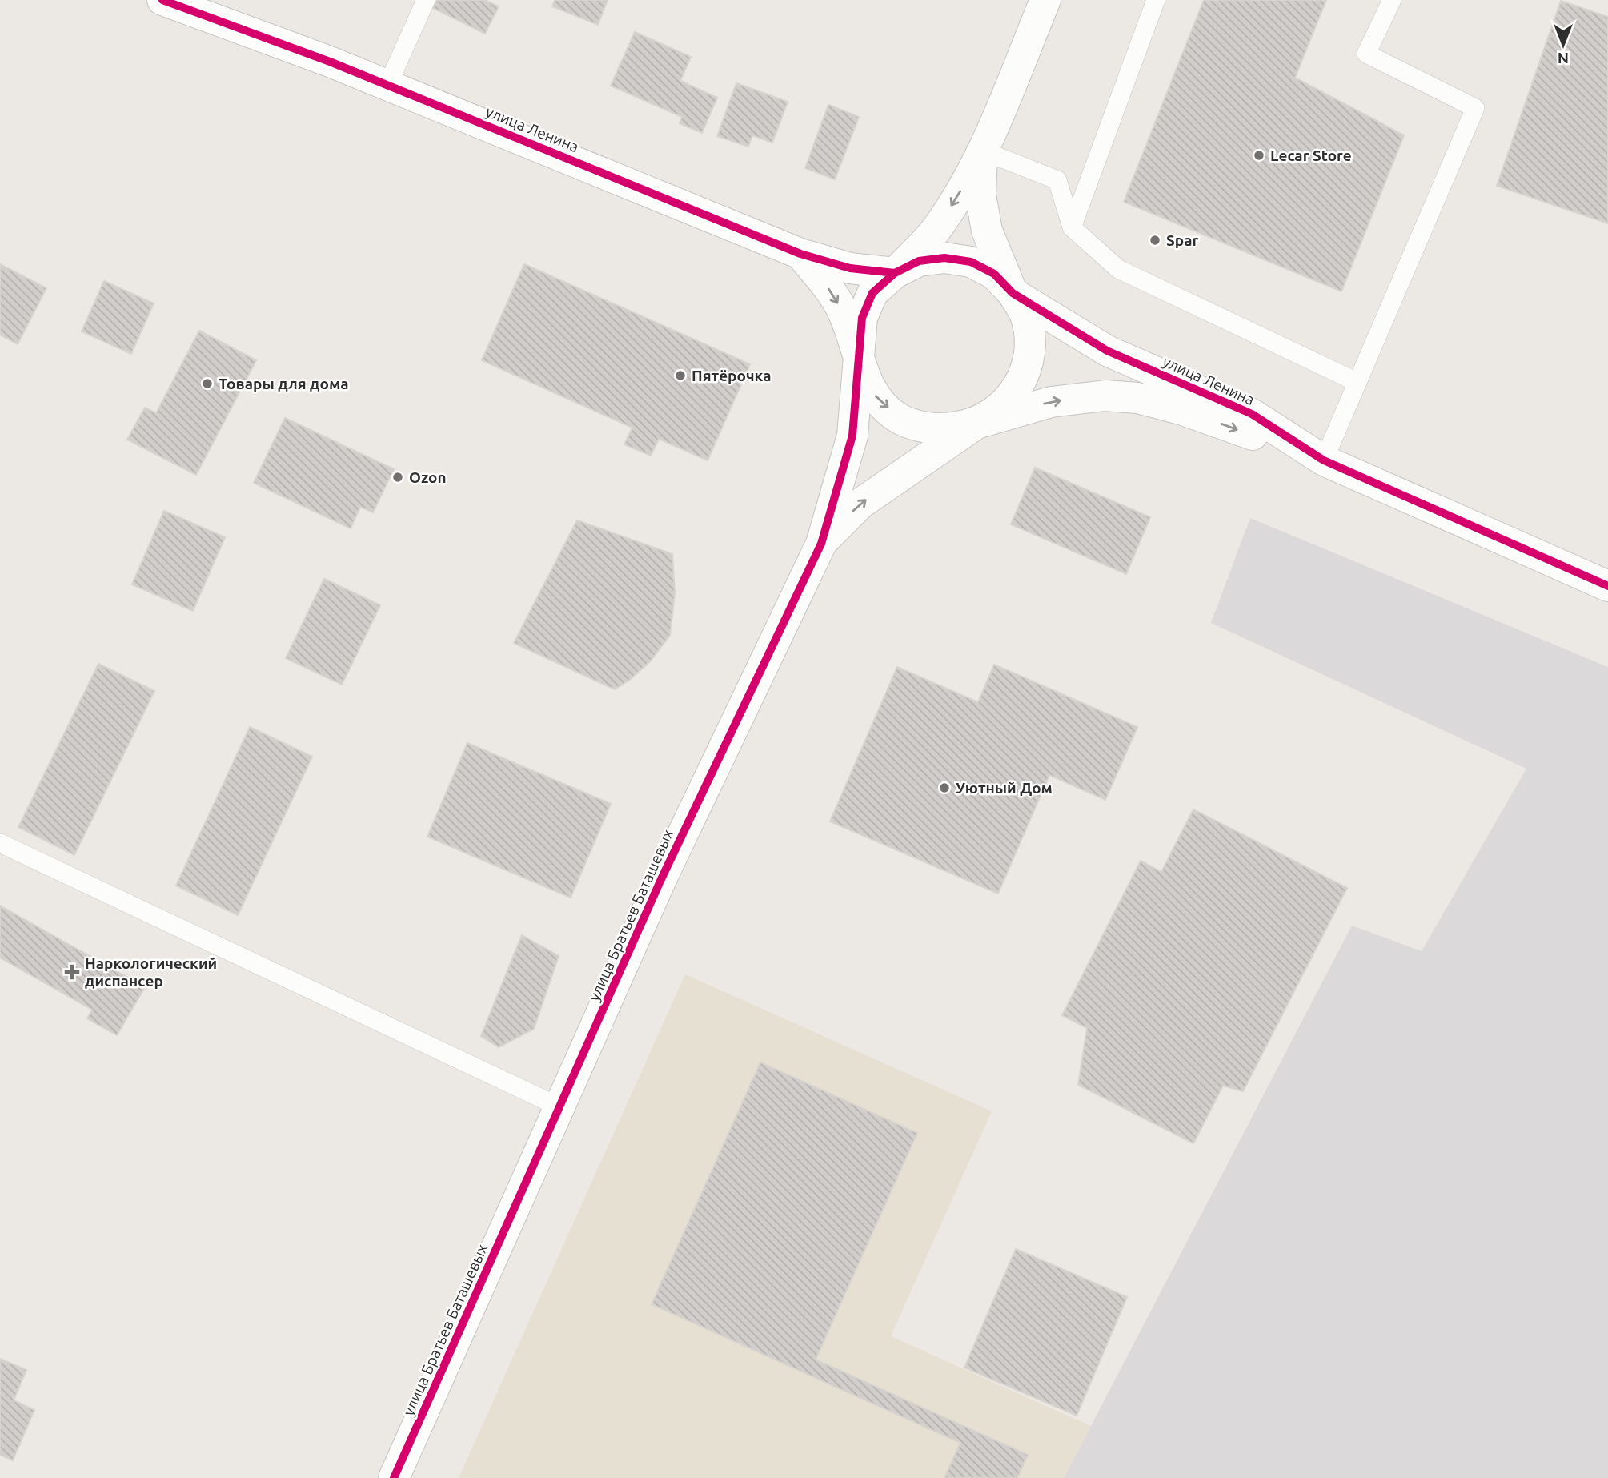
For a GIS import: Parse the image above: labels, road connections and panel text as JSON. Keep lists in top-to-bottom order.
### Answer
{
  "streets": {
    "street": ["улица Ленина", "улица Братьев Баташевых"]
  },
  "crossings": [
    ["улица Ленина", "улица Братьев Баташевых"]
  ],
  "places": {
    "other": [
      "Lecar Store",
      "Spar",
      "Пятёрочка",
      "Товары для дома",
      "Ozon",
      "Уютный Дом"
    ],
    "health": ["Наркологический диспансер"]
  },
  "north": "bottom"
}
